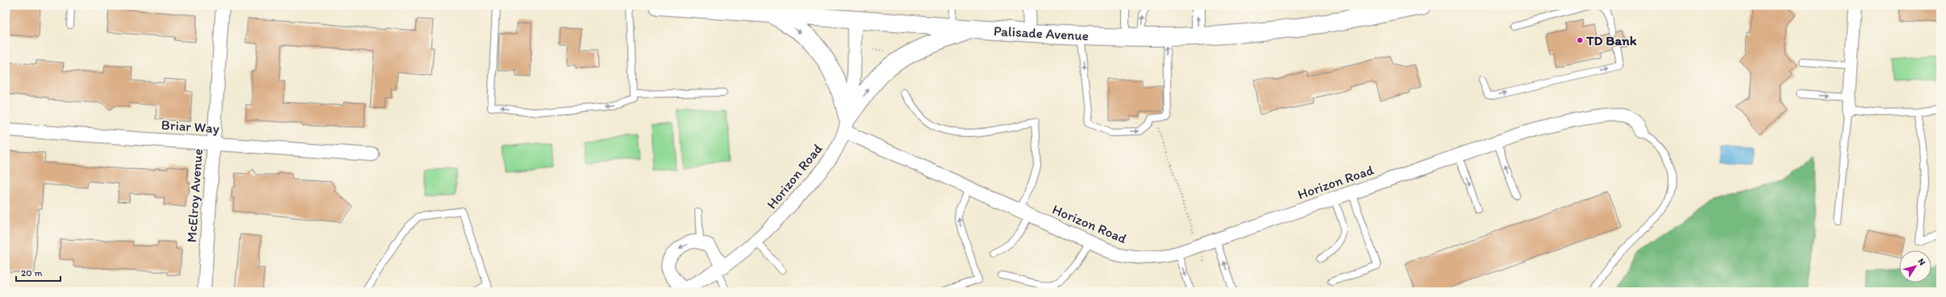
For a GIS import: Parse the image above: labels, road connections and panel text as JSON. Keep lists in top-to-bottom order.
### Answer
{
  "streets": {
    "main road": ["Palisade Avenue"],
    "street": ["Briar Way", "Horizon Road", "McElroy Avenue"]
  },
  "crossings": [
    ["Briar Way", "McElroy Avenue"]
  ],
  "places": ["TD Bank"],
  "scale_bar": "20 m",
  "north": "top right"
}
